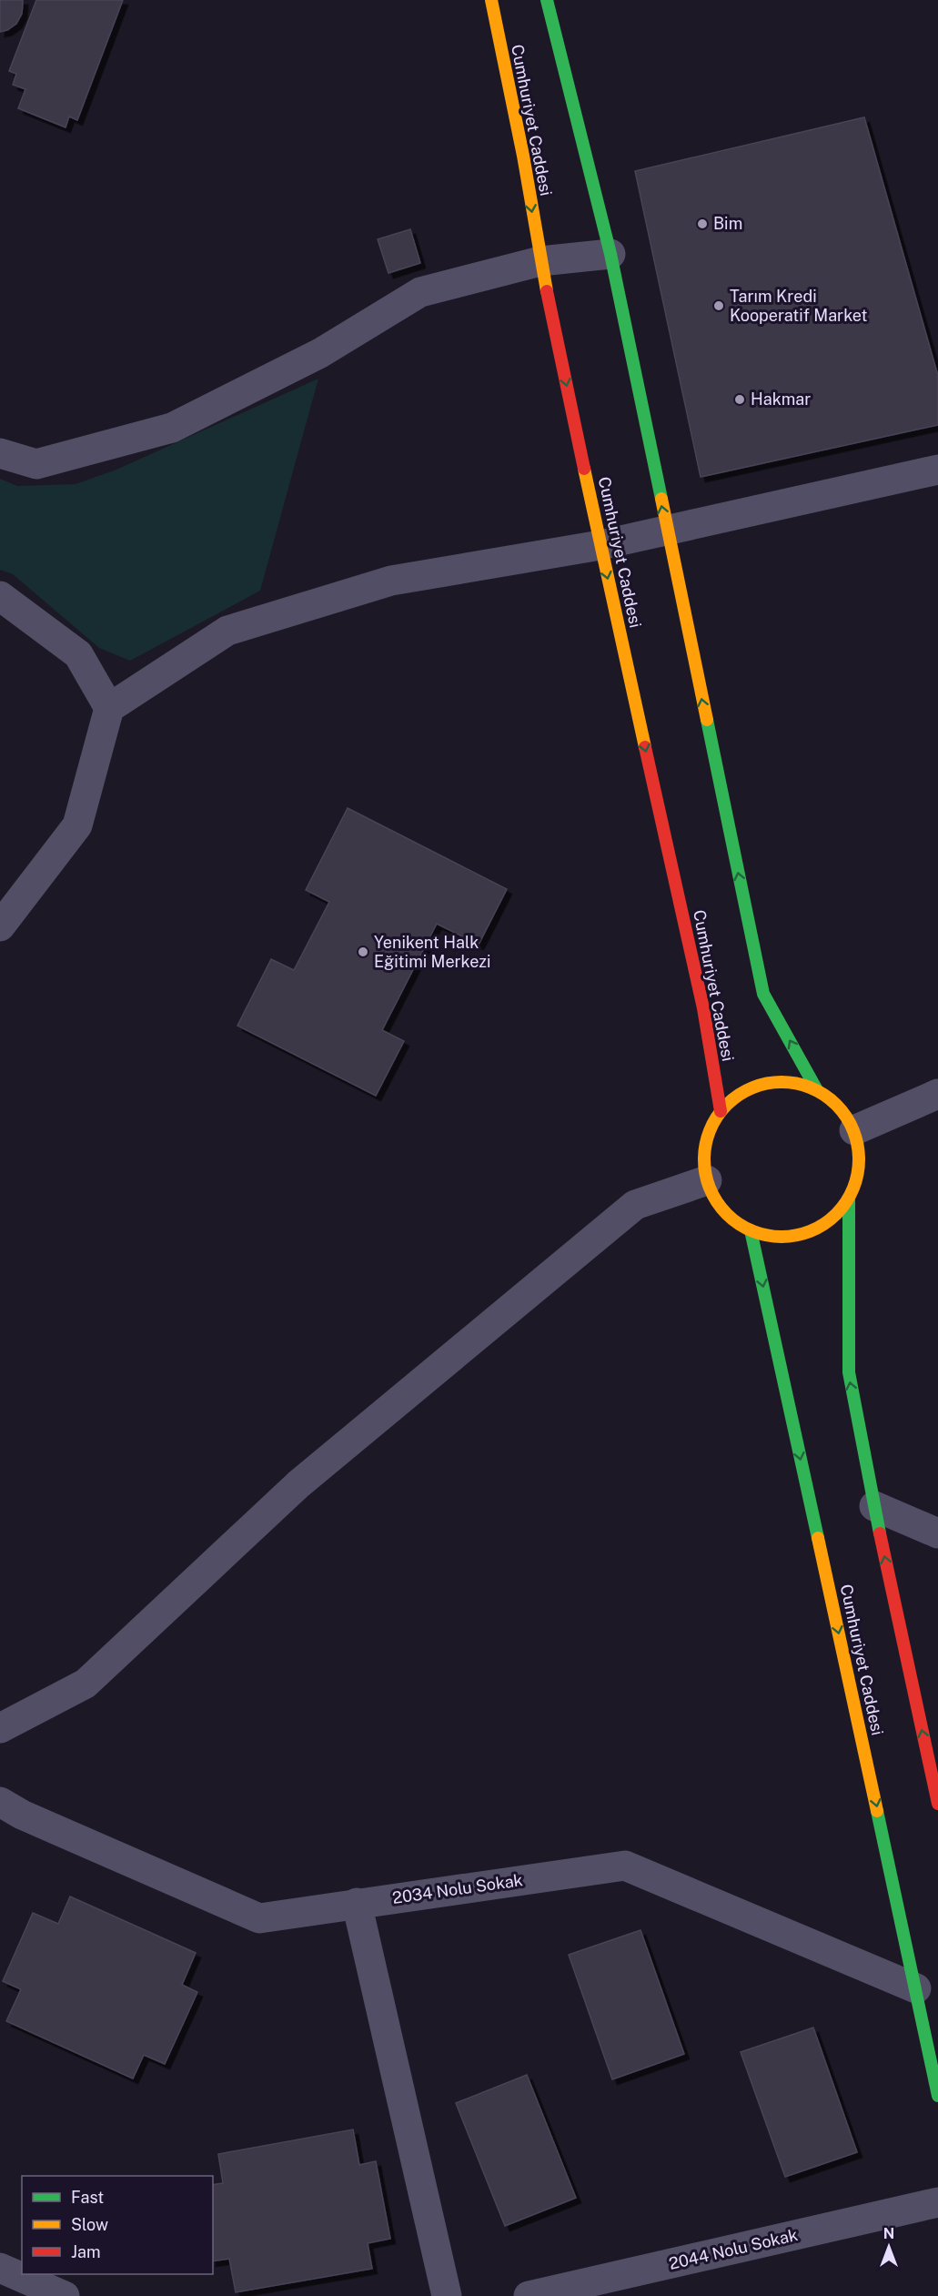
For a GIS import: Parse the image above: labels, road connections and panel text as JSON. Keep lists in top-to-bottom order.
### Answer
{
  "streets": {
    "street": ["Cumhuriyet Caddesi", "2034 Nolu Sokak", "2044 Nolu Sokak"]
  },
  "crossings": [
    ["Cumhuriyet Caddesi", "2034 Nolu Sokak"]
  ],
  "places": [
    "Bim",
    "Tarım Kredi Kooperatif Market",
    "Hakmar",
    "Yenikent Halk Eğitimi Merkezi"
  ],
  "legend": ["Fast", "Slow", "Jam"],
  "north": "top"
}
